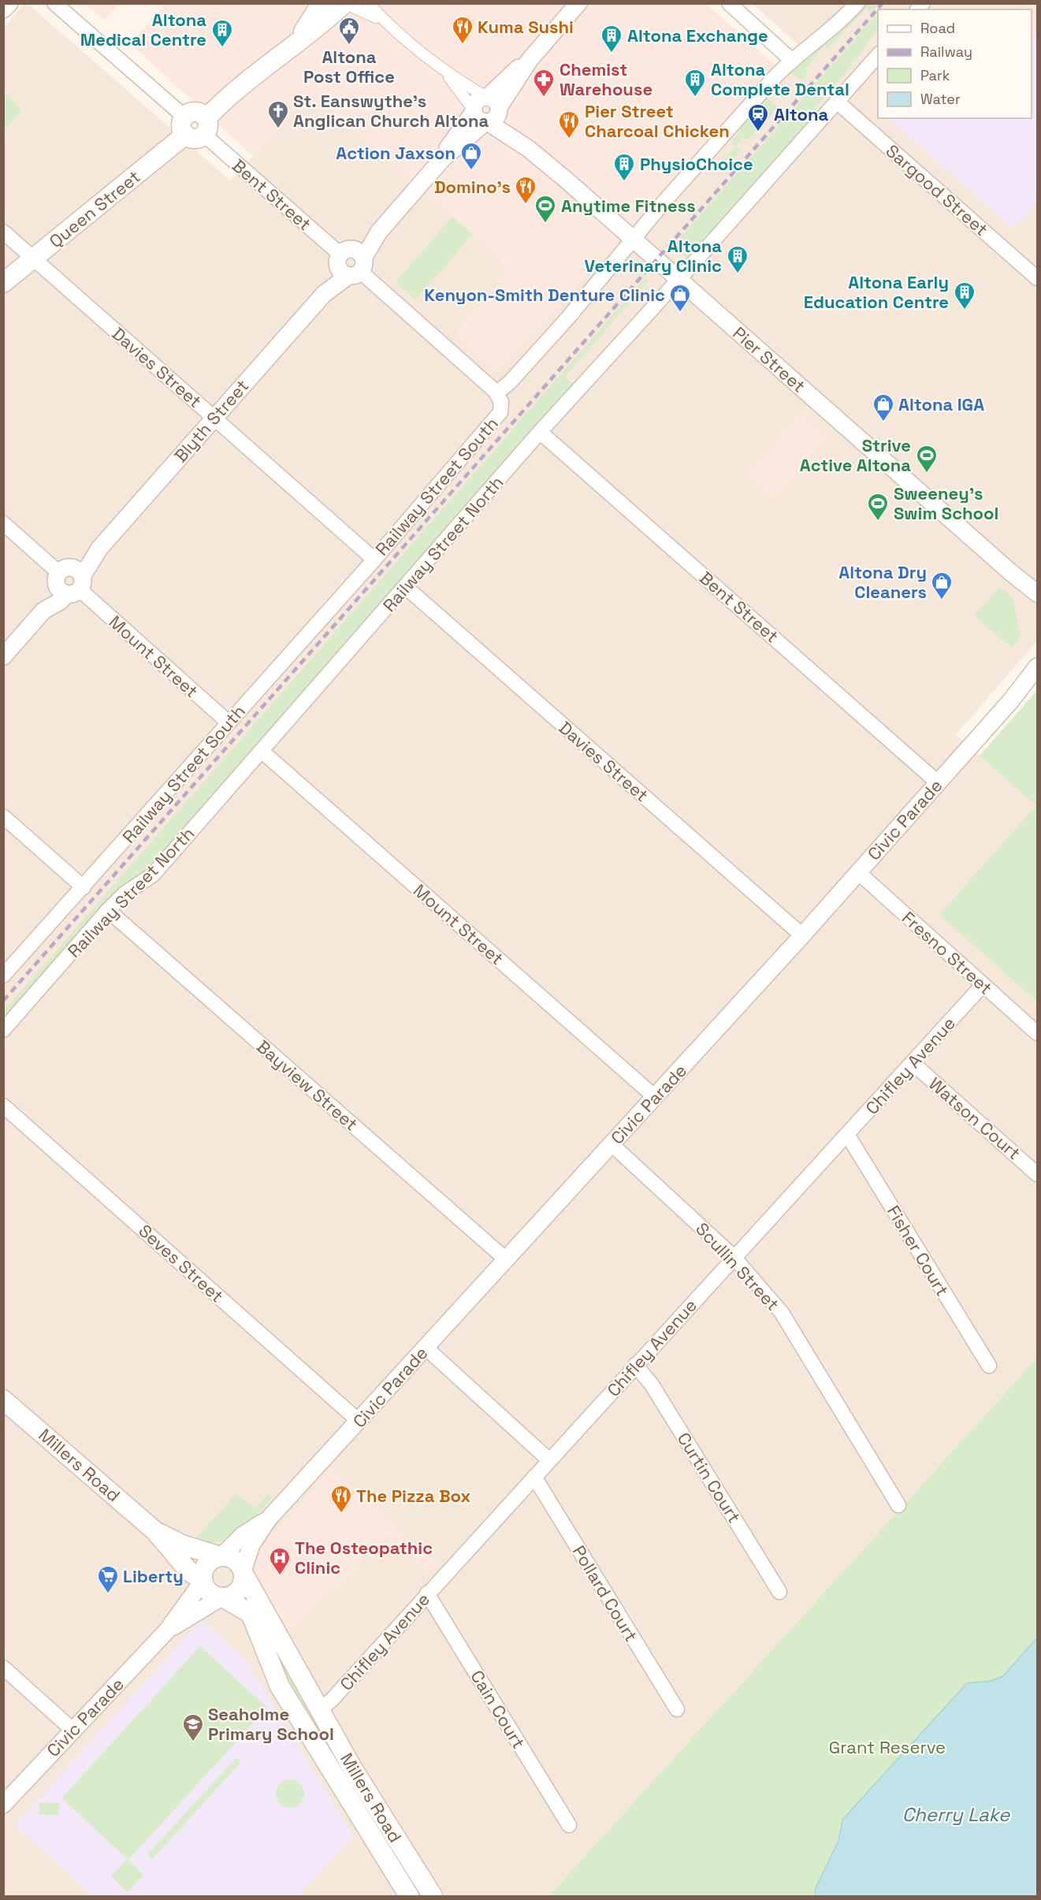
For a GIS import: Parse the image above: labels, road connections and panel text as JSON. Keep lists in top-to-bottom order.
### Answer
{
  "streets": {
    "main road": ["Queen Street", "Millers Road"],
    "street": [
      "Sargood Street",
      "Bent Street",
      "Pier Street",
      "Davies Street",
      "Blyth Street",
      "Railway Street South",
      "Railway Street North",
      "Mount Street",
      "Civic Parade",
      "Fresno Street",
      "Chifley Avenue",
      "Bayview Street",
      "Watson Court",
      "Fisher Court",
      "Seves Street",
      "Scullin Street",
      "Curtin Court",
      "Pollard Court",
      "Cain Court"
    ]
  },
  "crossings": [
    ["Sargood Street", "Railway Street North"],
    ["Bent Street", "Queen Street"],
    ["Bent Street", "Blyth Street"],
    ["Bent Street", "Railway Street South"],
    ["Bent Street", "Railway Street North"],
    ["Bent Street", "Civic Parade"],
    ["Queen Street", "Pier Street"],
    ["Queen Street", "Davies Street"],
    ["Pier Street", "Blyth Street"],
    ["Pier Street", "Railway Street South"],
    ["Pier Street", "Railway Street North"],
    ["Davies Street", "Blyth Street"],
    ["Davies Street", "Railway Street South"],
    ["Davies Street", "Railway Street North"],
    ["Davies Street", "Civic Parade"],
    ["Blyth Street", "Mount Street"],
    ["Railway Street South", "Mount Street"],
    ["Railway Street North", "Mount Street"],
    ["Railway Street North", "Bayview Street"],
    ["Mount Street", "Civic Parade"],
    ["Civic Parade", "Fresno Street"],
    ["Civic Parade", "Bayview Street"],
    ["Civic Parade", "Seves Street"],
    ["Civic Parade", "Scullin Street"],
    ["Civic Parade", "Millers Road"],
    ["Fresno Street", "Chifley Avenue"],
    ["Chifley Avenue", "Watson Court"],
    ["Chifley Avenue", "Fisher Court"],
    ["Chifley Avenue", "Scullin Street"],
    ["Chifley Avenue", "Millers Road"],
    ["Chifley Avenue", "Curtin Court"],
    ["Chifley Avenue", "Pollard Court"],
    ["Chifley Avenue", "Cain Court"]
  ],
  "water": ["Cherry Lake"],
  "parks": ["Grant Reserve"],
  "places": {
    "restaurant": [
      "Kuma Sushi",
      "Pier Street Charcoal Chicken",
      "Domino's",
      "The Pizza Box"
    ],
    "public building": ["Altona Post Office"],
    "building": [
      "Altona Medical Centre",
      "Altona Exchange",
      "Altona Complete Dental",
      "PhysioChoice",
      "Altona Veterinary Clinic",
      "Altona Early Education Centre"
    ],
    "pharmacy": ["Chemist Warehouse"],
    "church": ["St. Eanswythe's Anglican Church Altona"],
    "station": ["Altona"],
    "shop": [
      "Action Jaxson",
      "Kenyon-Smith Denture Clinic",
      "Altona IGA",
      "Altona Dry Cleaners"
    ],
    "sports": ["Anytime Fitness", "Strive Active Altona", "Sweeney's Swim School"],
    "hospital": ["The Osteopathic Clinic"],
    "supermarket": ["Liberty"],
    "school or university": ["Seaholme Primary School"]
  },
  "legend": [
    "Road",
    "Railway",
    "Park",
    "Water"
  ]
}
